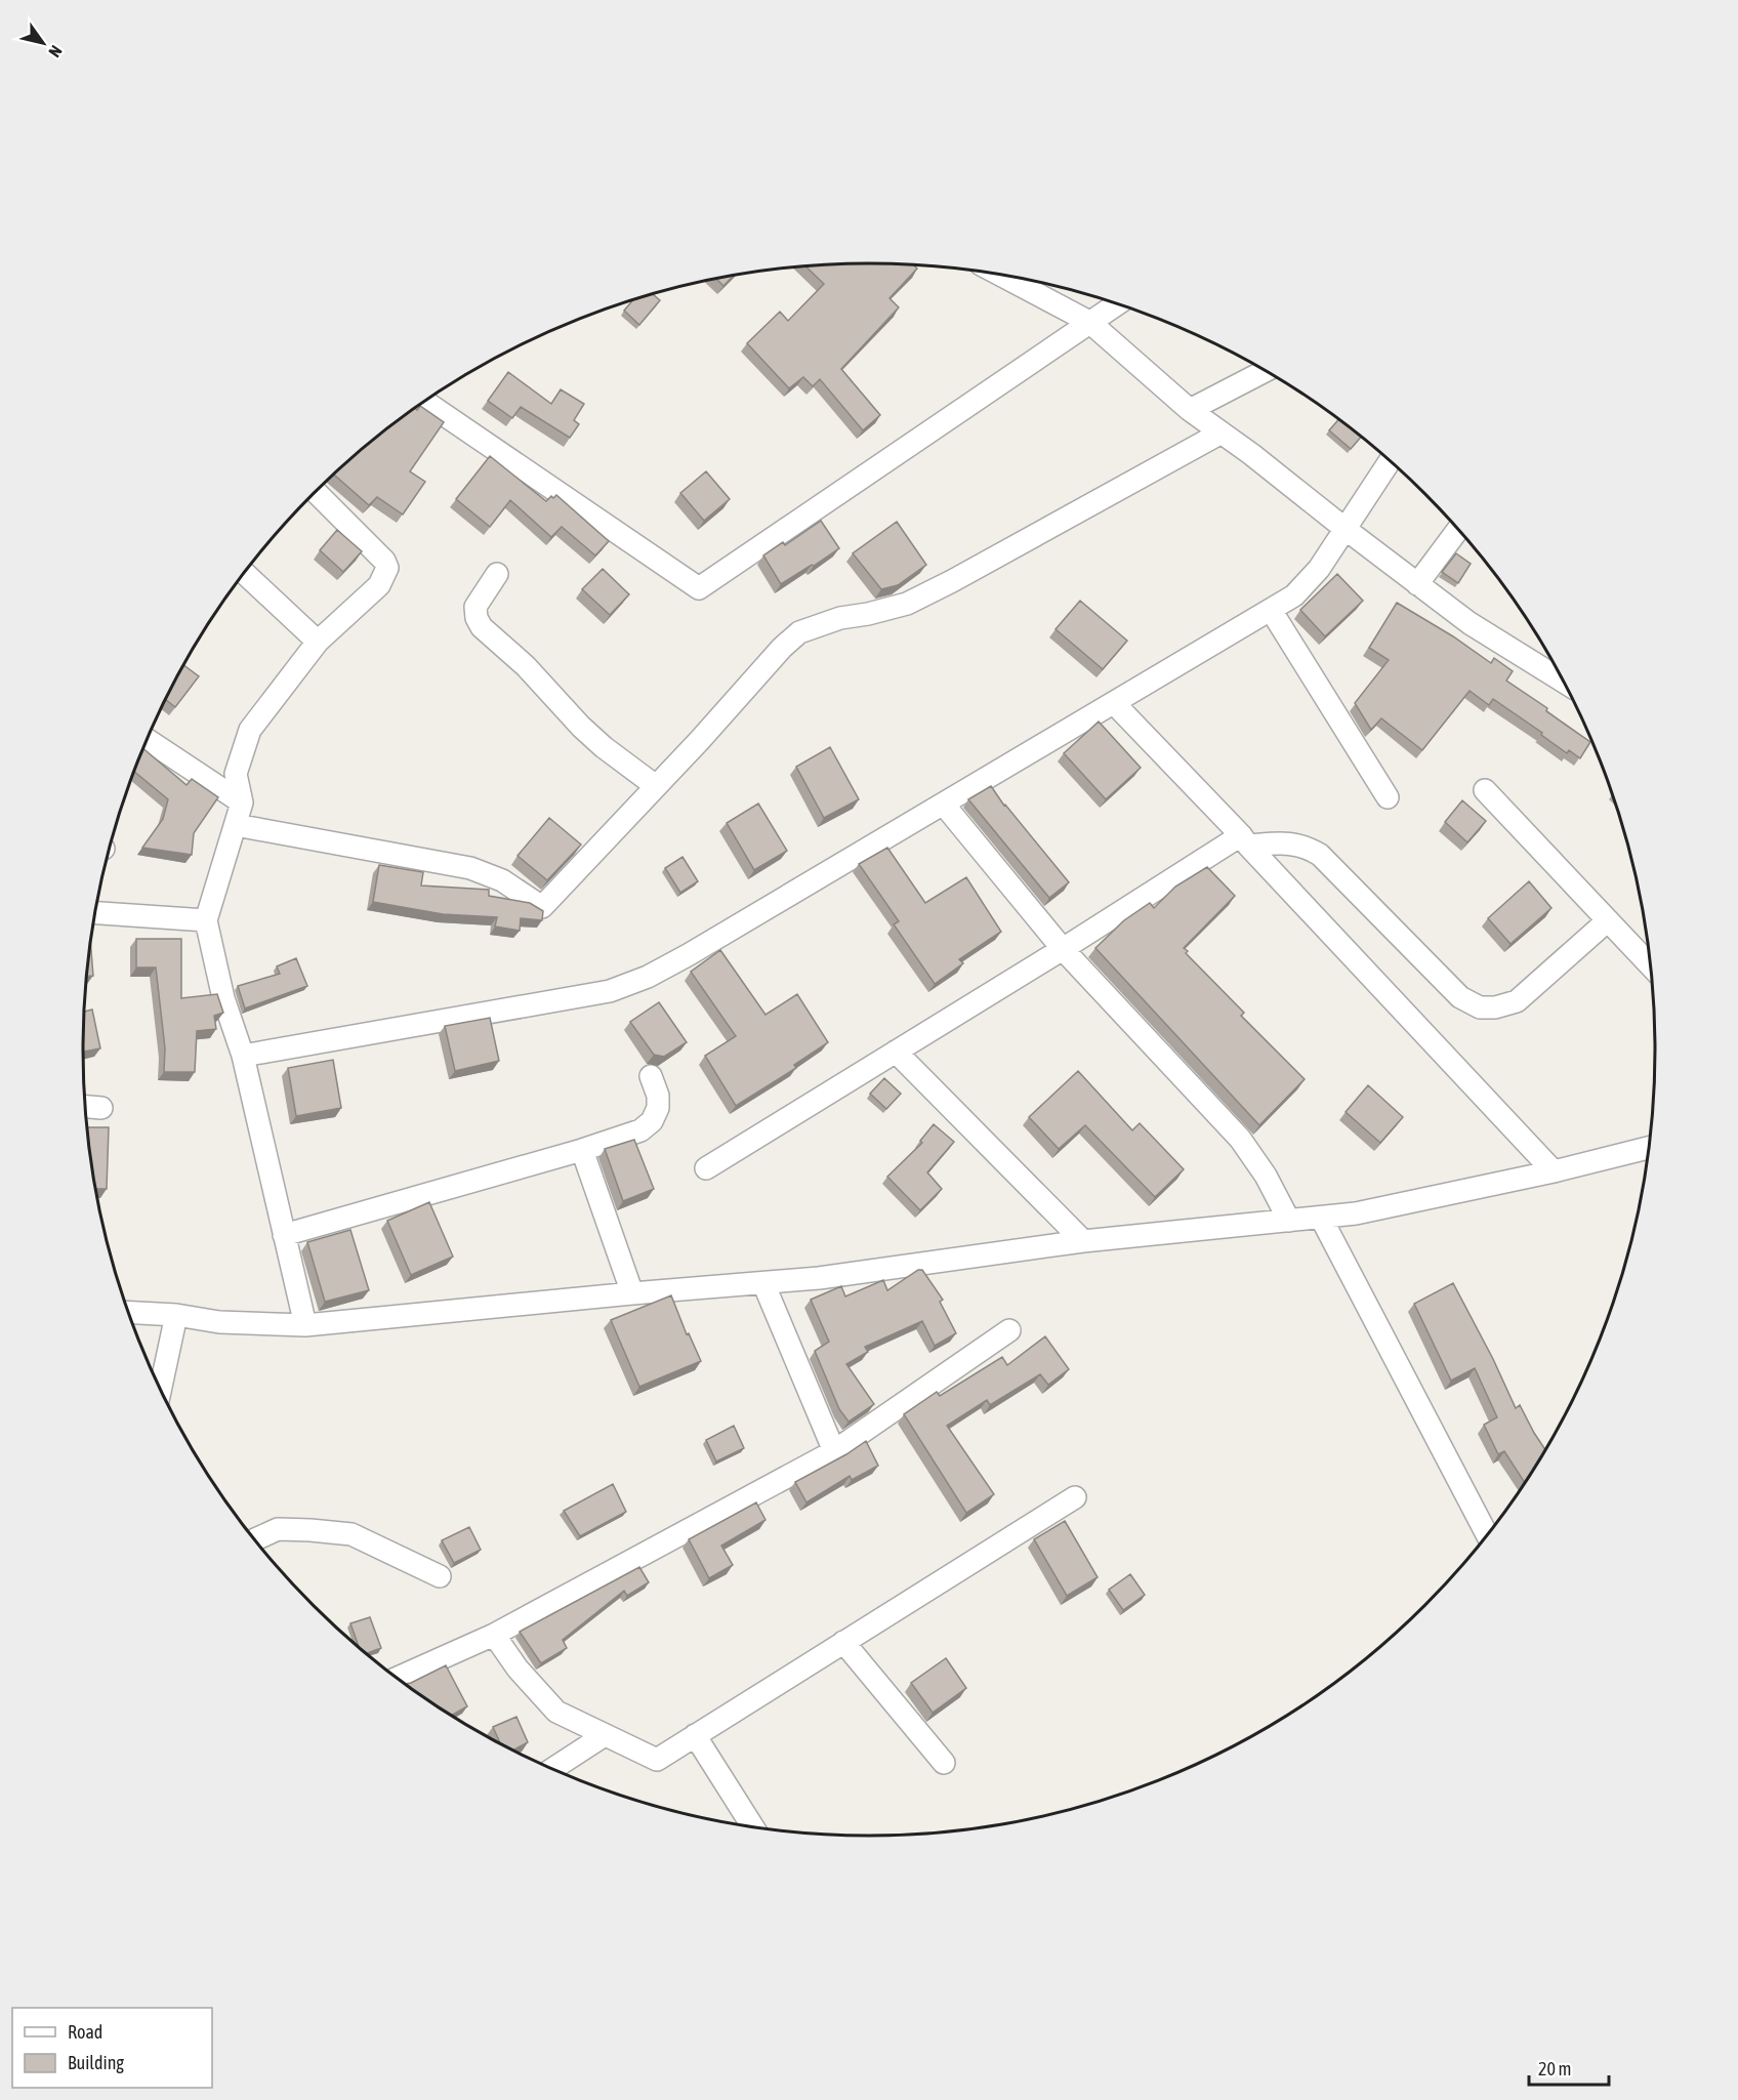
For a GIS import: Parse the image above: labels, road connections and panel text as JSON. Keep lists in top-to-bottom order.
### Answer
{
  "legend": ["Road", "Building"],
  "scale_bar": "20 m",
  "north": "bottom right"
}
